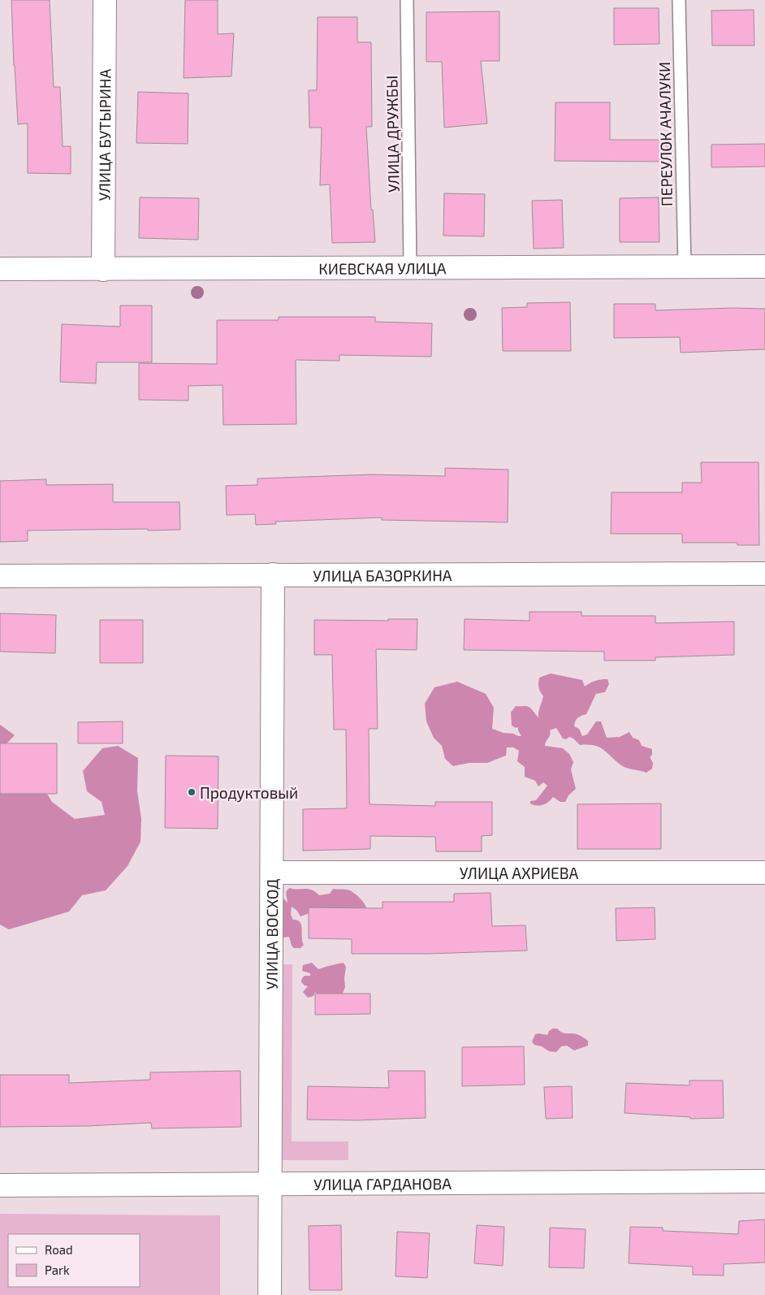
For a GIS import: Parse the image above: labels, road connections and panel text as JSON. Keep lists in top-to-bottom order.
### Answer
{
  "streets": {
    "street": [
      "УЛИЦА БУТЫРИНА",
      "КИЕВСКАЯ УЛИЦА",
      "УЛИЦА БАЗОРКИНА",
      "УЛИЦА АХРИЕВА",
      "УЛИЦА ВОСХОД",
      "УЛИЦА ГАРДАНОВА"
    ],
    "lane": ["УЛИЦА ДРУЖБЫ", "ПЕРЕУЛОК АЧАЛУКИ"]
  },
  "crossings": [
    ["УЛИЦА ДРУЖБЫ", "КИЕВСКАЯ УЛИЦА"],
    ["ПЕРЕУЛОК АЧАЛУКИ", "КИЕВСКАЯ УЛИЦА"],
    ["УЛИЦА БУТЫРИНА", "КИЕВСКАЯ УЛИЦА"],
    ["УЛИЦА БАЗОРКИНА", "УЛИЦА ВОСХОД"],
    ["УЛИЦА АХРИЕВА", "УЛИЦА ВОСХОД"],
    ["УЛИЦА ВОСХОД", "УЛИЦА ГАРДАНОВА"]
  ],
  "places": ["Продуктовый"],
  "legend": ["Road", "Park"]
}
